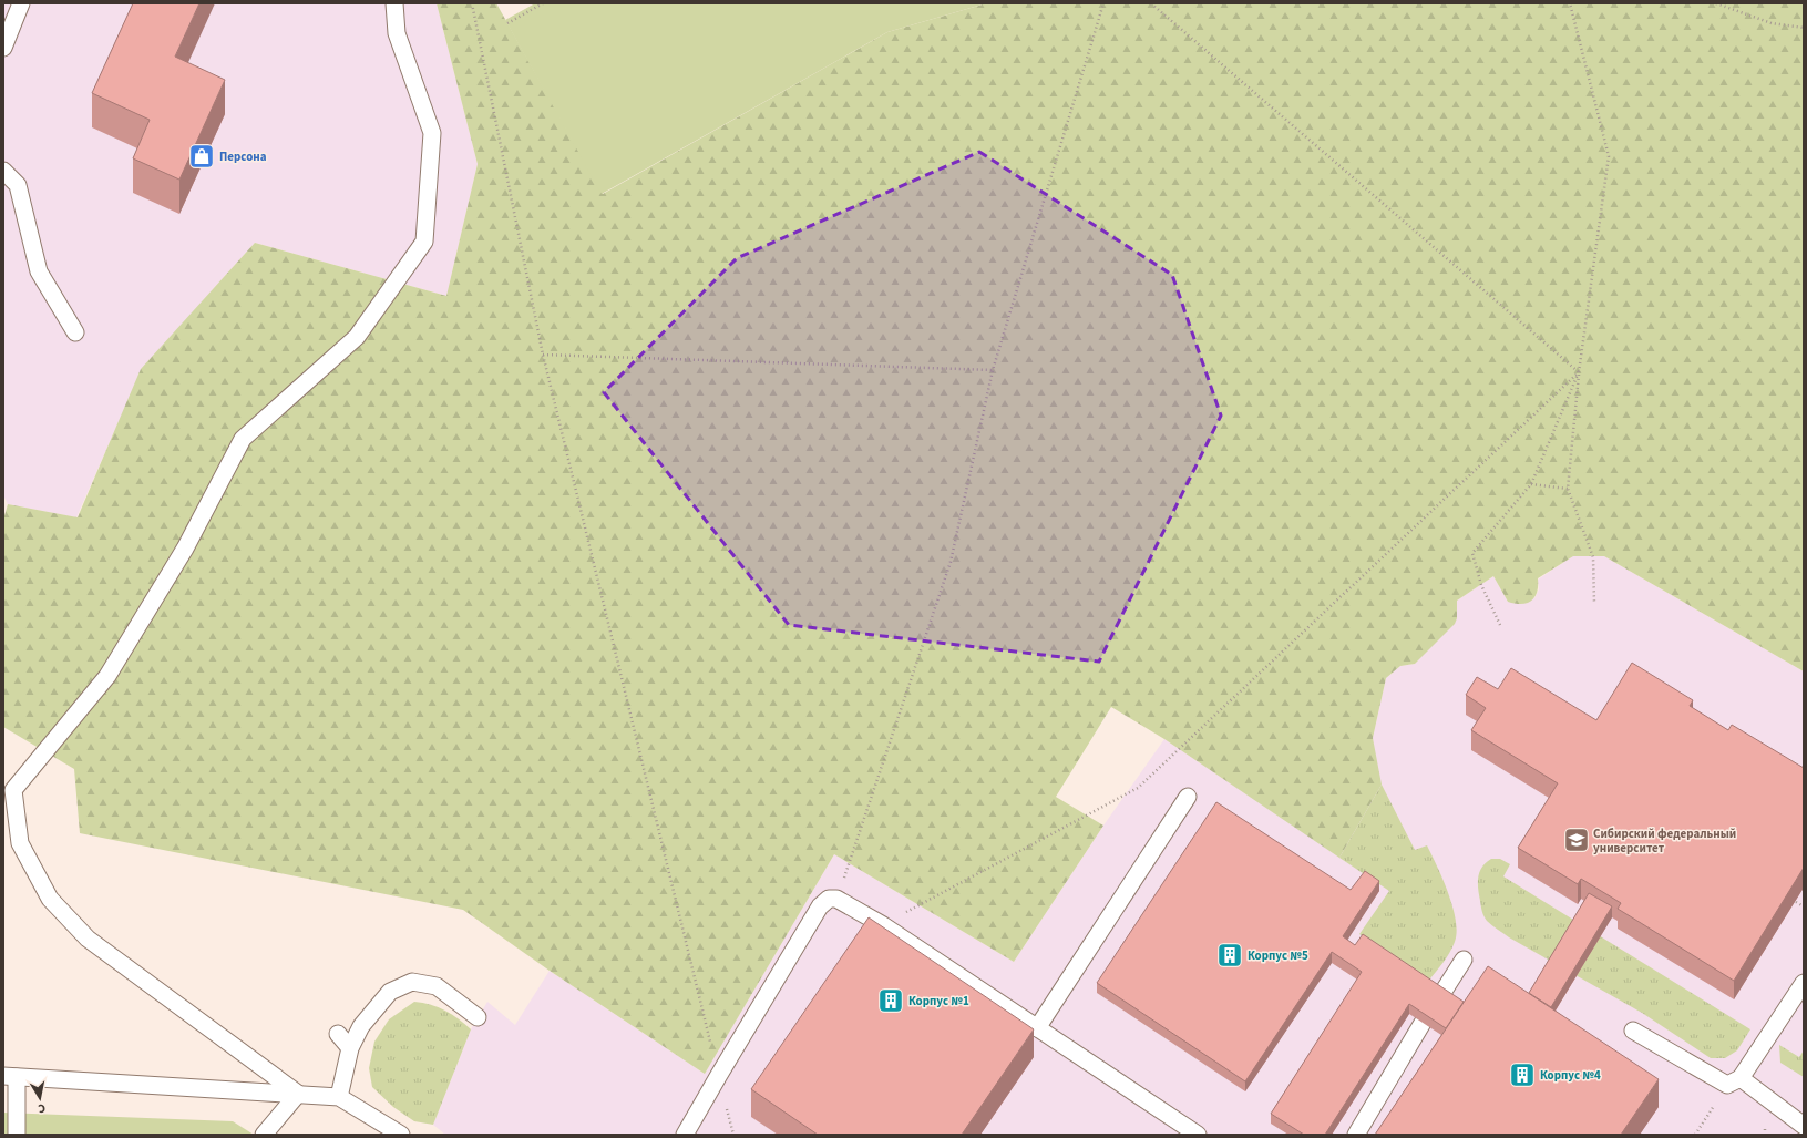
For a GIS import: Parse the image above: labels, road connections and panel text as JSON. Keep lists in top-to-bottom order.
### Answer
{
  "places": {
    "shop": ["Персона"],
    "school or university": ["Сибирский федеральный университет"],
    "building": ["Корпус №5", "Корпус №1", "Корпус №4"]
  },
  "north": "bottom"
}
